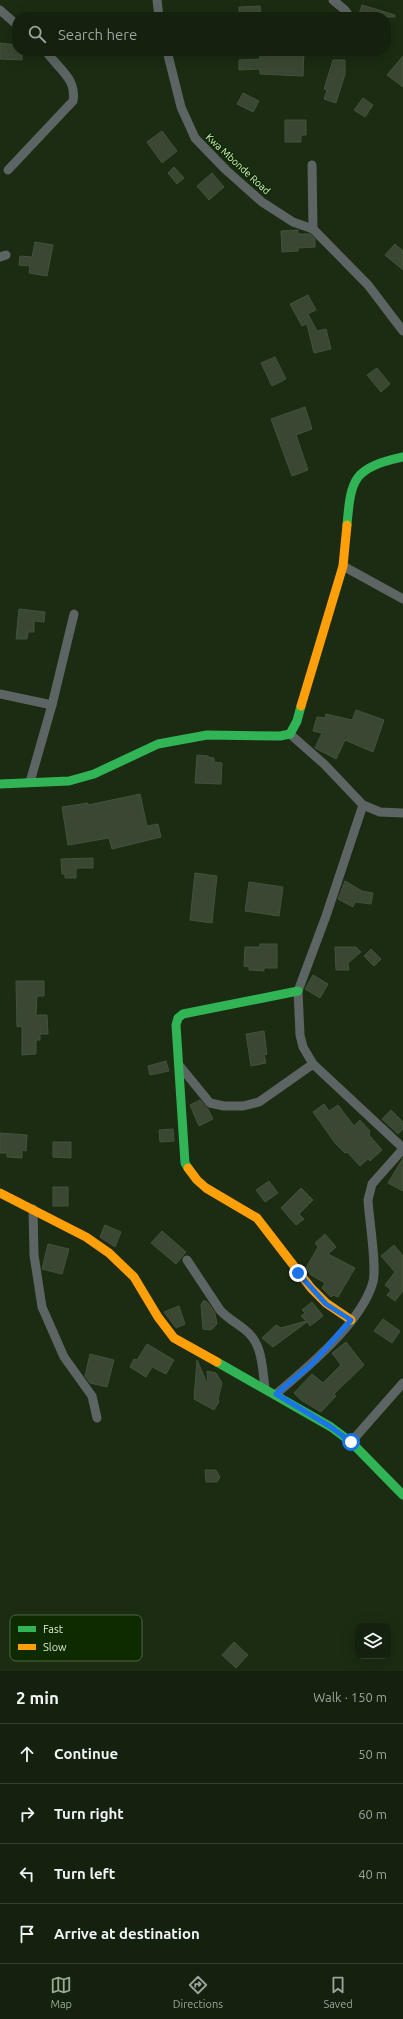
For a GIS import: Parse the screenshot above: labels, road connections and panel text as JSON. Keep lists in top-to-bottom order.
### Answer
{
  "streets": {
    "street": ["Kwa Mbonde Road"]
  },
  "legend": ["Fast", "Slow"],
  "page": {
    "search": "Search here",
    "heading": ["2 min", "Walk · 150 m"],
    "list": [
      ["Continue", "50 m"],
      ["Turn right", "60 m"],
      ["Turn left", "40 m"],
      "Arrive at destination"
    ],
    "nav": ["Map", "Directions", "Saved"]
  }
}
